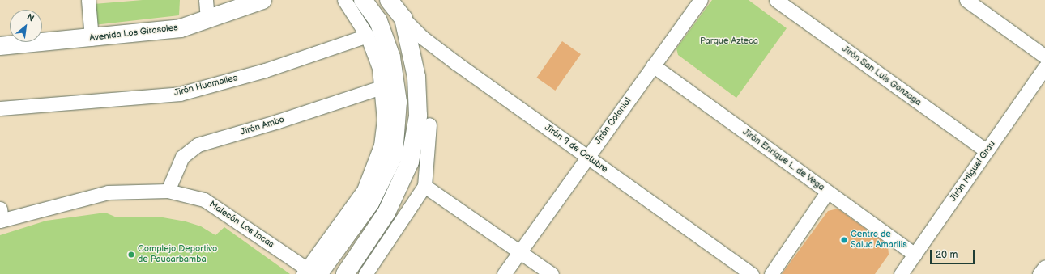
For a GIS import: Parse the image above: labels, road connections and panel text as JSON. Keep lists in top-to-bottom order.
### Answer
{
  "streets": {
    "main road": ["Avenida Los Girasoles"],
    "street": [
      "Jirón San Luis Gonzaga",
      "Jirón Huamalies",
      "Jirón Colonial",
      "Jirón Ambo",
      "Jirón 9 de Octubre",
      "Jirón Enrique L. de Vega",
      "Jirón Miguel Grau",
      "Malecón Los Incas"
    ]
  },
  "crossings": [
    ["Jirón San Luis Gonzaga", "Jirón Miguel Grau"],
    ["Jirón Colonial", "Jirón 9 de Octubre"],
    ["Jirón Colonial", "Jirón Enrique L. de Vega"],
    ["Jirón Ambo", "Malecón Los Incas"],
    ["Jirón Enrique L. de Vega", "Jirón Miguel Grau"]
  ],
  "parks": ["Parque Azteca"],
  "places": ["Centro de Salud Amarilis", "Complejo Deportivo de Paucarbamba"],
  "scale_bar": "20 m",
  "north": "top right"
}
